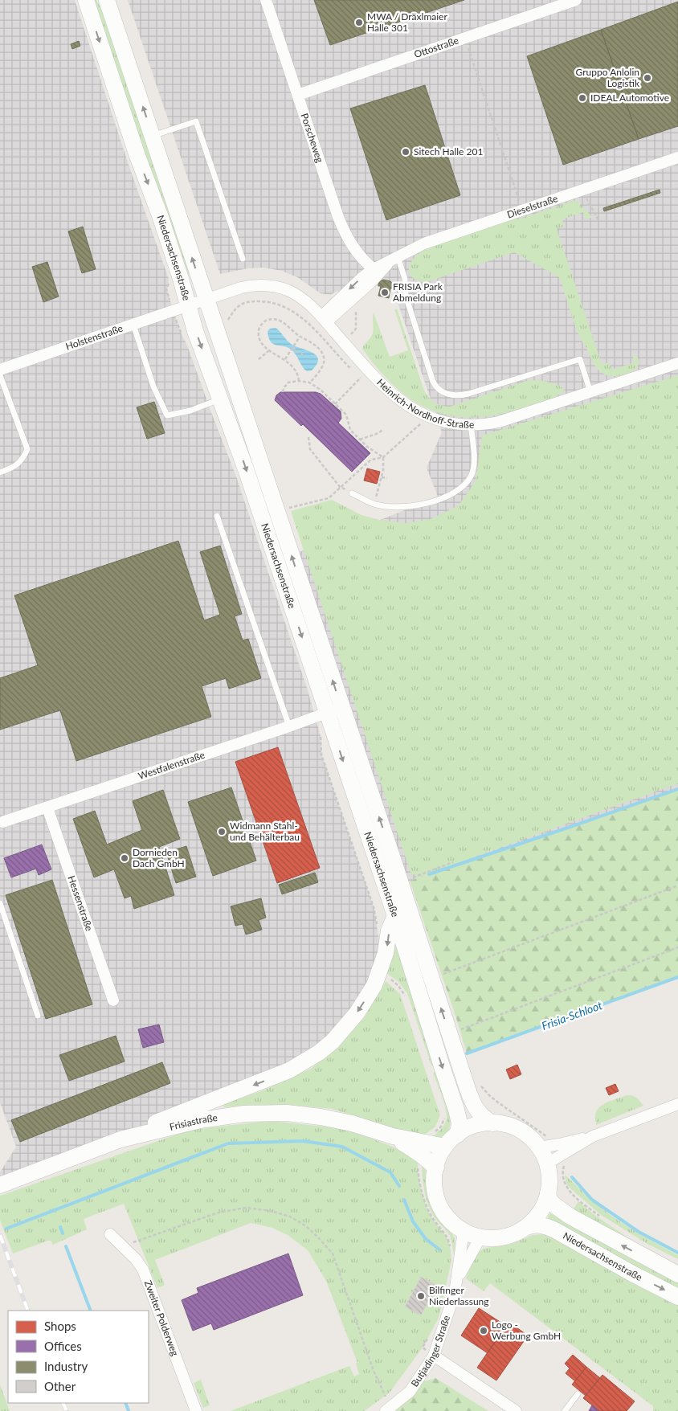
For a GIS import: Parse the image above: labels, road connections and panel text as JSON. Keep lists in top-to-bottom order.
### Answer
{
  "streets": {
    "main road": ["Niedersachsenstraße", "Frisiastraße"],
    "street": [
      "Ottostraße",
      "Porscheweg",
      "Dieselstraße",
      "Holstenstraße",
      "Heinrich-Nordhoff-Straße",
      "Westfalenstraße",
      "Hessenstraße",
      "Zweiter Polderweg",
      "Butjadinger Straße"
    ]
  },
  "crossings": [
    ["Ottostraße", "Porscheweg"],
    ["Porscheweg", "Dieselstraße"],
    ["Dieselstraße", "Heinrich-Nordhoff-Straße"],
    ["Niedersachsenstraße", "Holstenstraße"],
    ["Niedersachsenstraße", "Heinrich-Nordhoff-Straße"],
    ["Niedersachsenstraße", "Westfalenstraße"],
    ["Niedersachsenstraße", "Frisiastraße"],
    ["Niedersachsenstraße", "Butjadinger Straße"],
    ["Holstenstraße", "Heinrich-Nordhoff-Straße"],
    ["Westfalenstraße", "Hessenstraße"],
    ["Frisiastraße", "Butjadinger Straße"]
  ],
  "water": ["Frisia-Schloot"],
  "places": [
    "MWA / Dräxlmaier Halle 301",
    "Gruppo Anlolin Logistik",
    "IDEAL Automotive",
    "Sitech Halle 201",
    "FRISIA Park Abmeldung",
    "Widmann Stahl- und Behälterbau",
    "Dornieden Dach GmbH",
    "Bilfinger Niederlassung",
    "Logo - Werbung GmbH"
  ],
  "legend": [
    "Shops",
    "Offices",
    "Industry",
    "Other"
  ]
}
